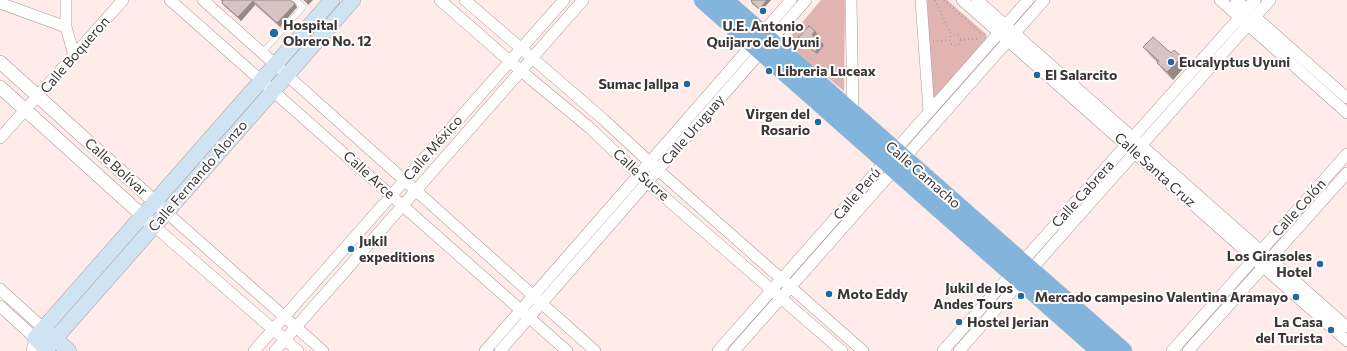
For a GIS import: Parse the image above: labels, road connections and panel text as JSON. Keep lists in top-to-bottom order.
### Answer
{
  "streets": {
    "highway": ["Calle Camacho"],
    "main road": ["Calle Fernando Alonzo"],
    "street": [
      "Calle Boqueron",
      "Calle Uruguay",
      "Calle México",
      "Calle Bolívar",
      "Calle Santa Cruz",
      "Calle Arce",
      "Calle Sucre",
      "Calle Perú",
      "Calle Cabrera",
      "Calle Colón"
    ]
  },
  "crossings": [
    ["Calle Boqueron", "Calle Bolívar"],
    ["Calle Uruguay", "Calle Arce"],
    ["Calle Uruguay", "Calle Sucre"],
    ["Calle Uruguay", "Calle Camacho"],
    ["Calle México", "Calle Bolívar"],
    ["Calle México", "Calle Arce"],
    ["Calle México", "Calle Sucre"],
    ["Calle Bolívar", "Calle Fernando Alonzo"],
    ["Calle Santa Cruz", "Calle Perú"],
    ["Calle Santa Cruz", "Calle Cabrera"],
    ["Calle Santa Cruz", "Calle Colón"],
    ["Calle Arce", "Calle Fernando Alonzo"],
    ["Calle Sucre", "Calle Perú"],
    ["Calle Camacho", "Calle Perú"],
    ["Calle Camacho", "Calle Cabrera"]
  ],
  "places": [
    "U.E. Antonio Quijarro de Uyuni",
    "Hospital Obrero No. 12",
    "Eucalyptus Uyuni",
    "Libreria Luceax",
    "El Salarcito",
    "Sumac Jallpa",
    "Virgen del Rosario",
    "Jukil expeditions",
    "Los Girasoles Hotel",
    "Moto Eddy",
    "Jukil de los Andes Tours",
    "Mercado campesino Valentina Aramayo",
    "Hostel Jerian",
    "La Casa del Turista"
  ]
}
